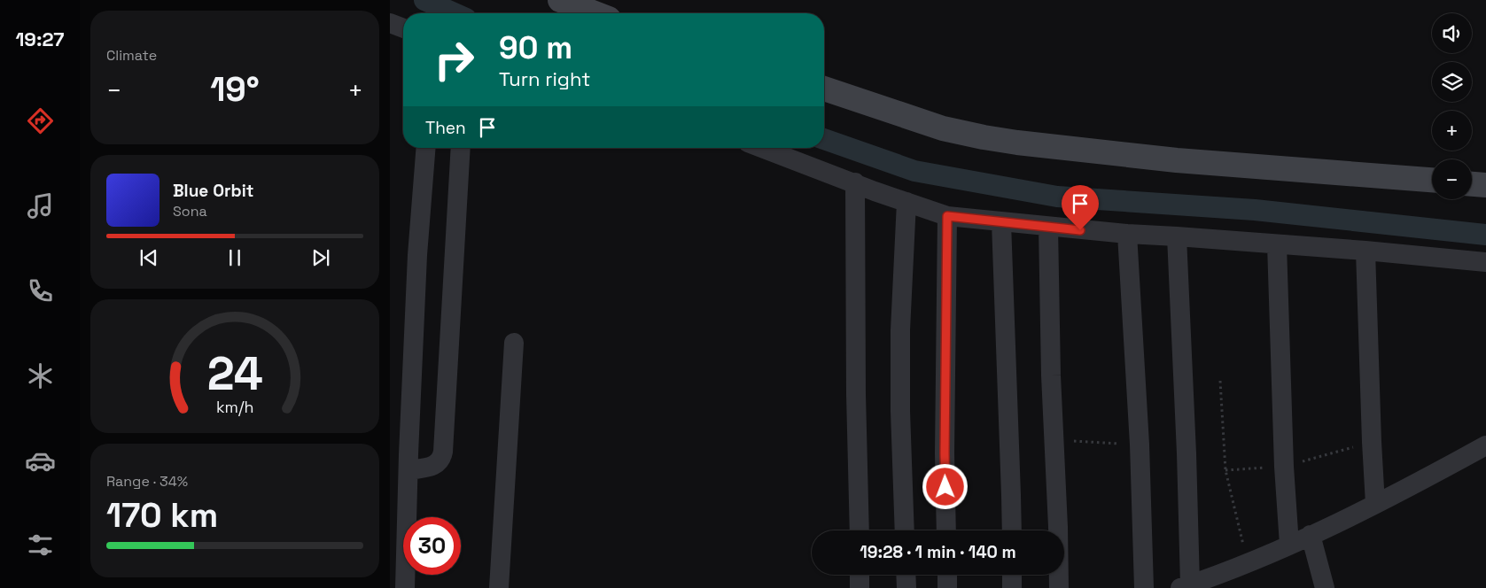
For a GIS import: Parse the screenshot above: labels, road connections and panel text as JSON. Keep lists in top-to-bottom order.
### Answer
{
  "page": {
    "tabs": "19:27",
    "tile": [
      "Climate",
      ["Range · 34%", "170 km"]
    ],
    "map_buttons": ["+", "−"],
    "turn": ["90 m", "Turn right"],
    "heat": ["−", "19°", "+"],
    "then": "Then",
    "song": ["Blue Orbit", "Sona"],
    "limit": "30",
    "trip": "19:28 · 1 min · 140 m",
    "gauge": ["24", "km/h"]
  }
}
